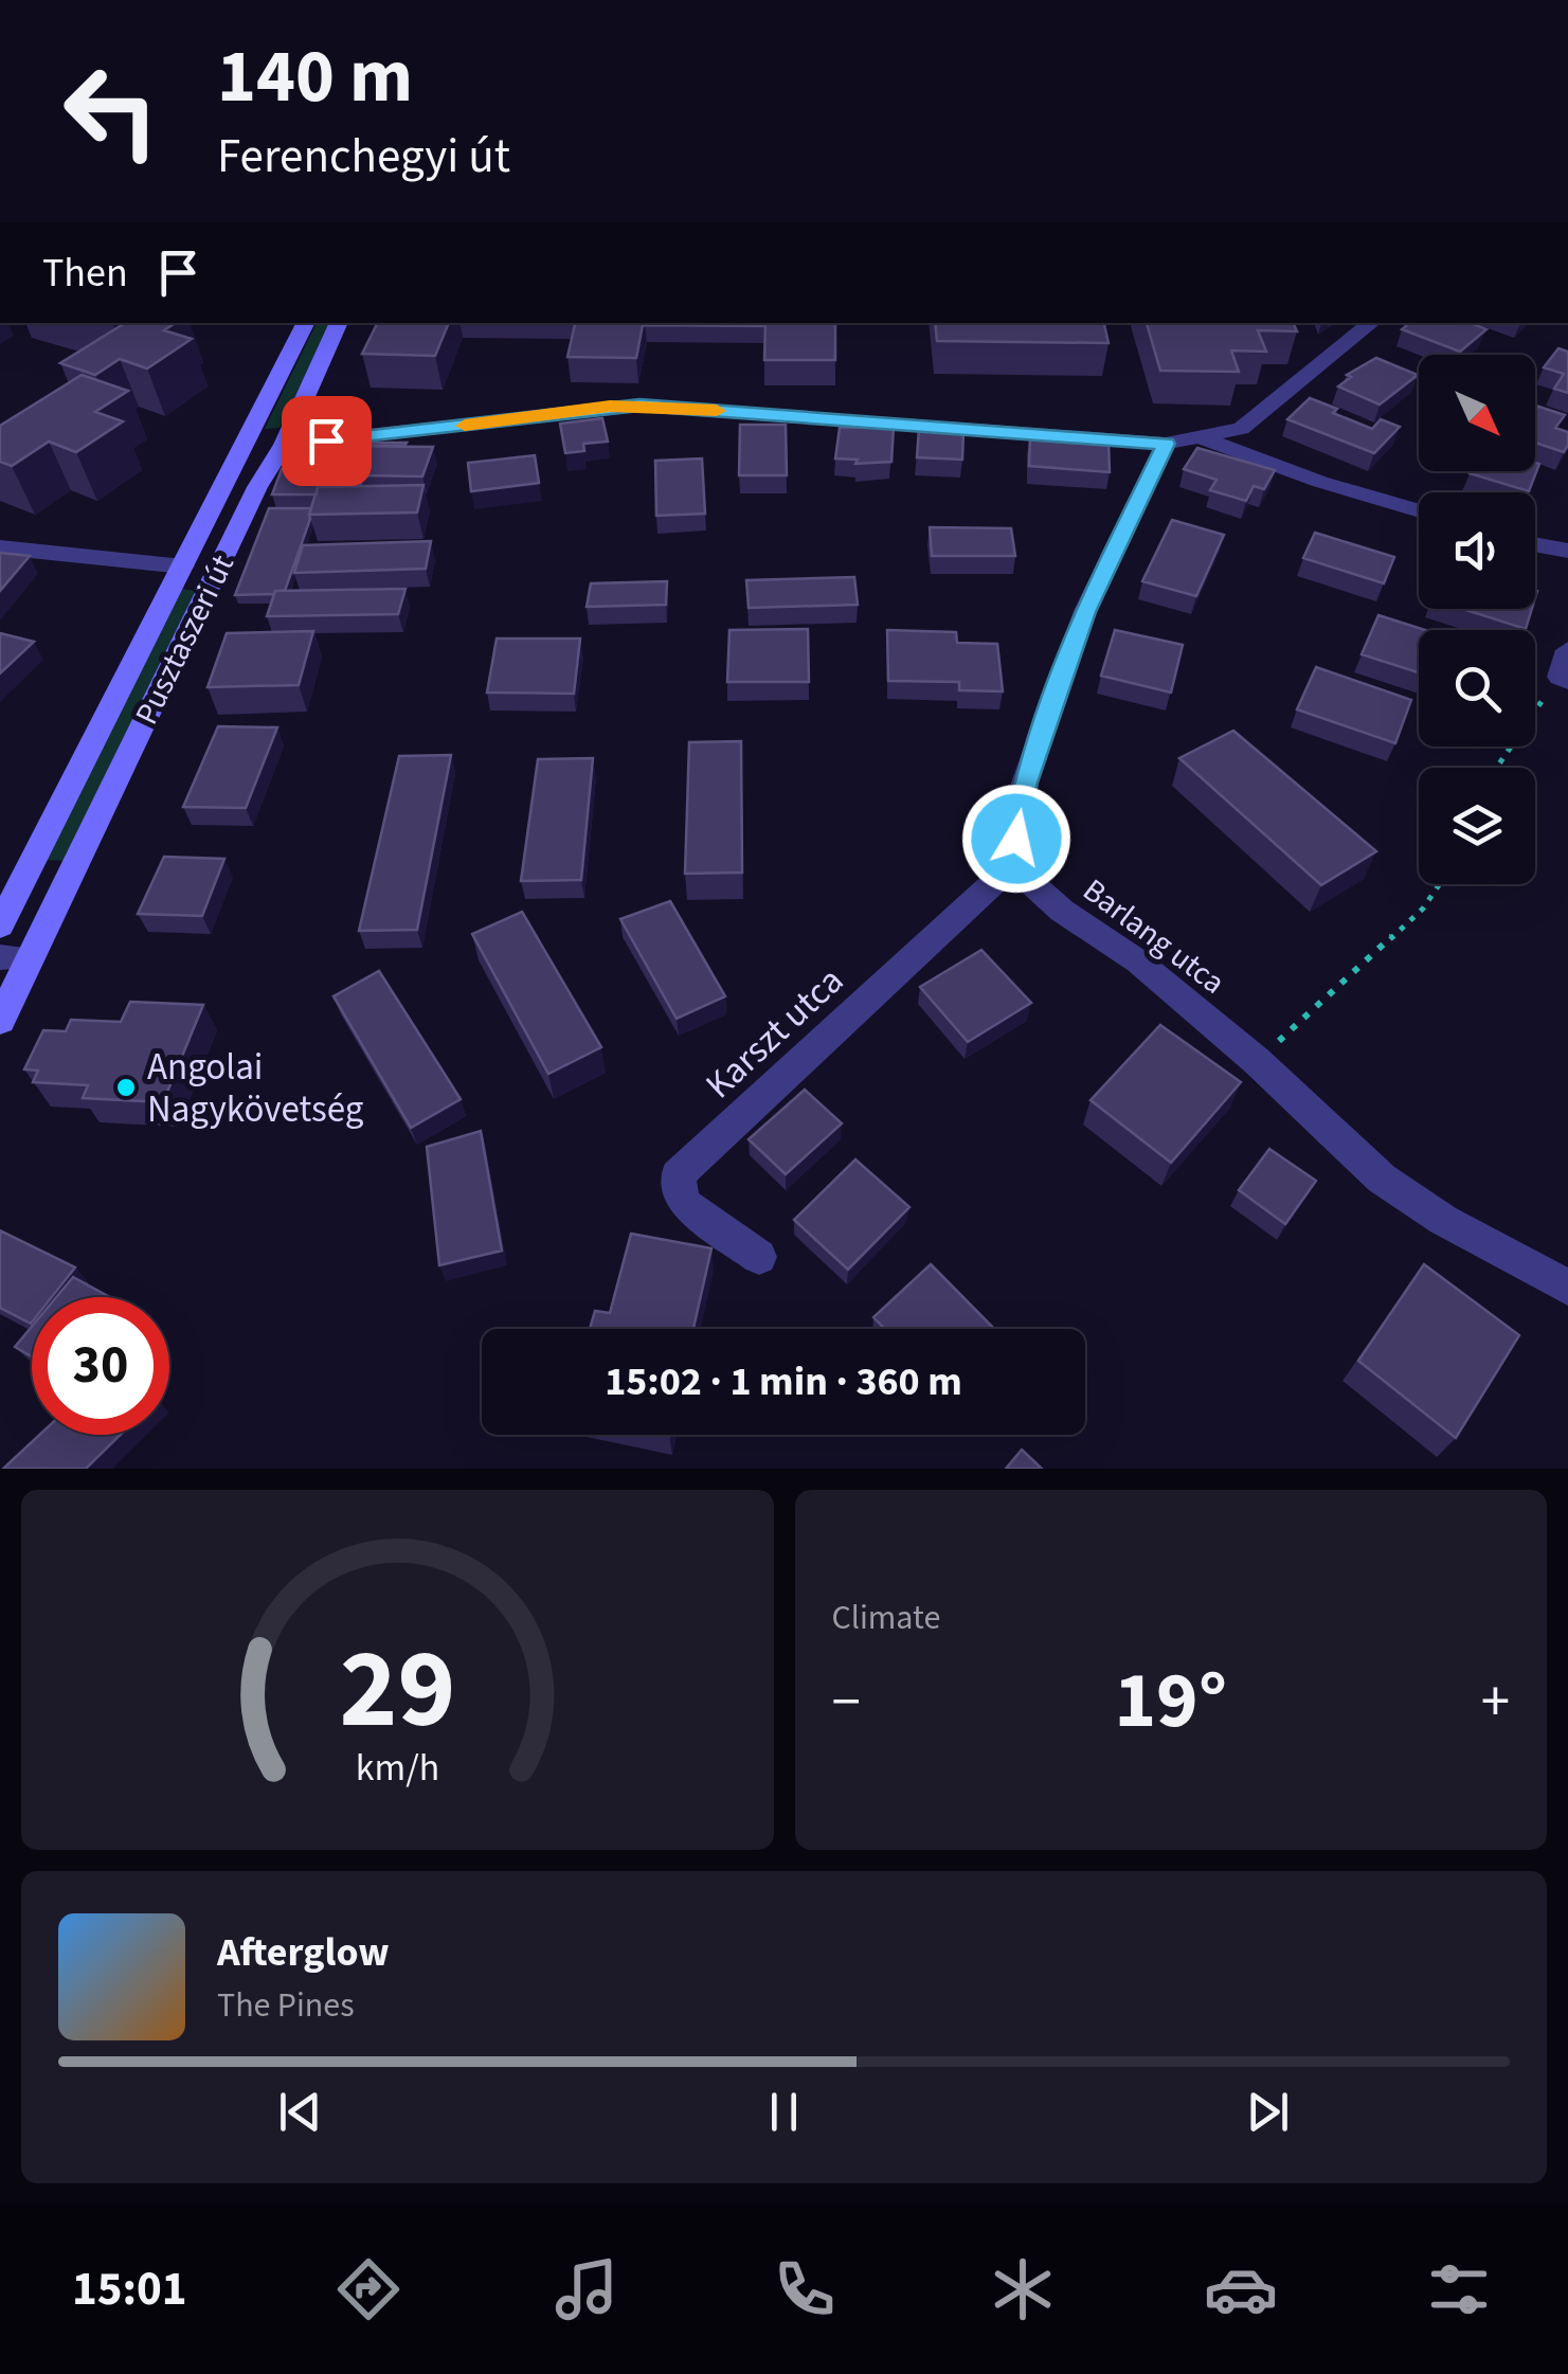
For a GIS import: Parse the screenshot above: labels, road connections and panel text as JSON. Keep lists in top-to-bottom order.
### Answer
{
  "streets": {
    "street": ["Pusztaszeri út", "Barlang utca", "Karszt utca"]
  },
  "crossings": [
    ["Barlang utca", "Karszt utca"]
  ],
  "places": ["Angolai Nagykövetség"],
  "north": "bottom right",
  "page": {
    "turn": ["140 m", "Ferenchegyi út"],
    "then": "Then",
    "limit": "30",
    "trip": "15:02 · 1 min · 360 m",
    "tile": "Climate",
    "heat": ["−", "19°", "+"],
    "song": ["Afterglow", "The Pines"],
    "tabs": "15:01",
    "gauge": ["29", "km/h"]
  }
}
